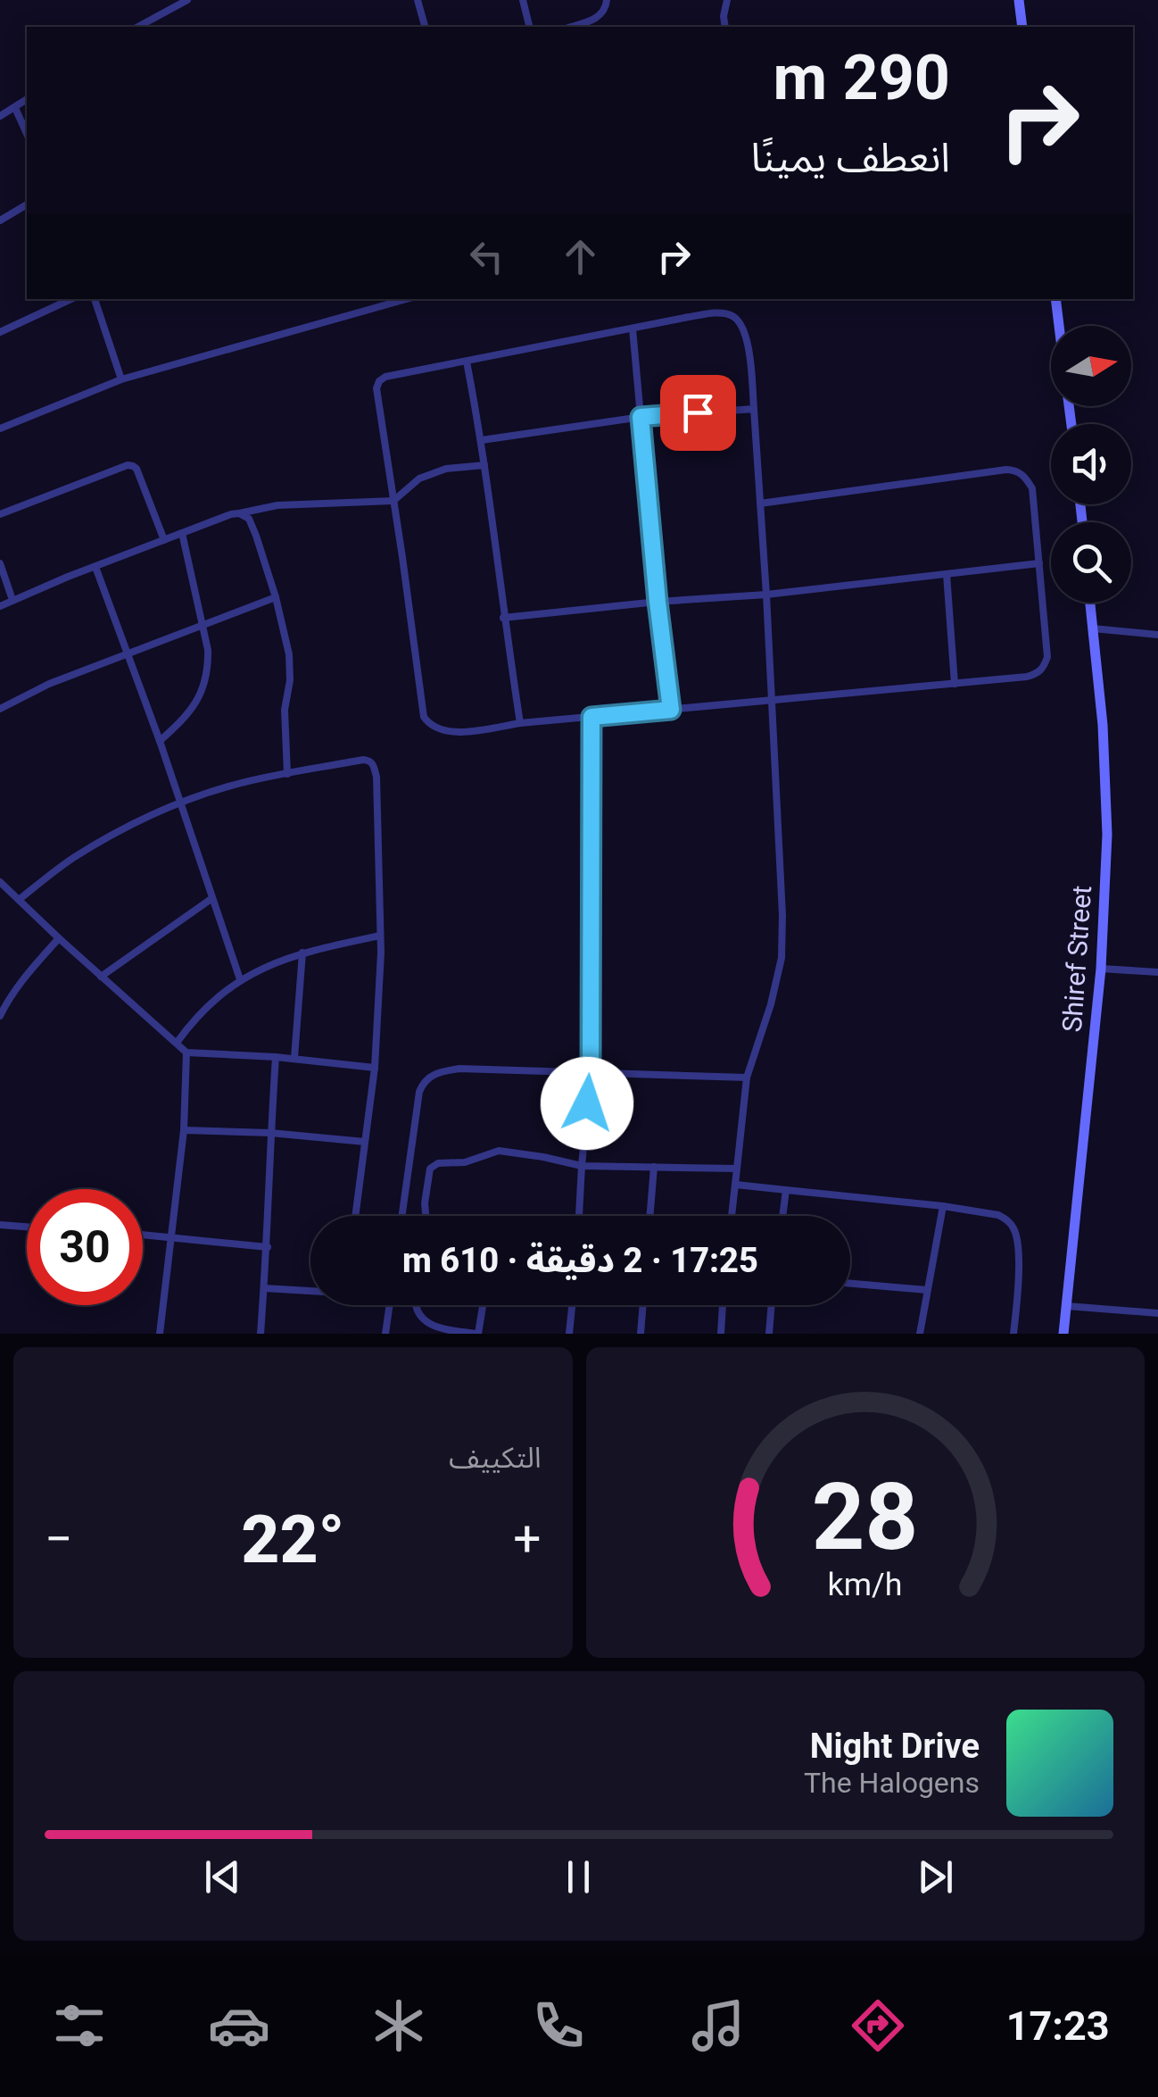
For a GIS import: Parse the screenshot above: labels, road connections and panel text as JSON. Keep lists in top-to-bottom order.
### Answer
{
  "streets": {
    "main road": ["Shiref Street"]
  },
  "north": "right",
  "page": {
    "turn": ["290 m", "انعطف يمينًا"],
    "limit": "30",
    "trip": "17:25 · 2 دقيقة · 610 m",
    "tile": "التكييف",
    "heat": ["−", "22°", "+"],
    "song": ["Night Drive", "The Halogens"],
    "tabs": "17:23",
    "gauge": ["28", "km/h"]
  }
}
